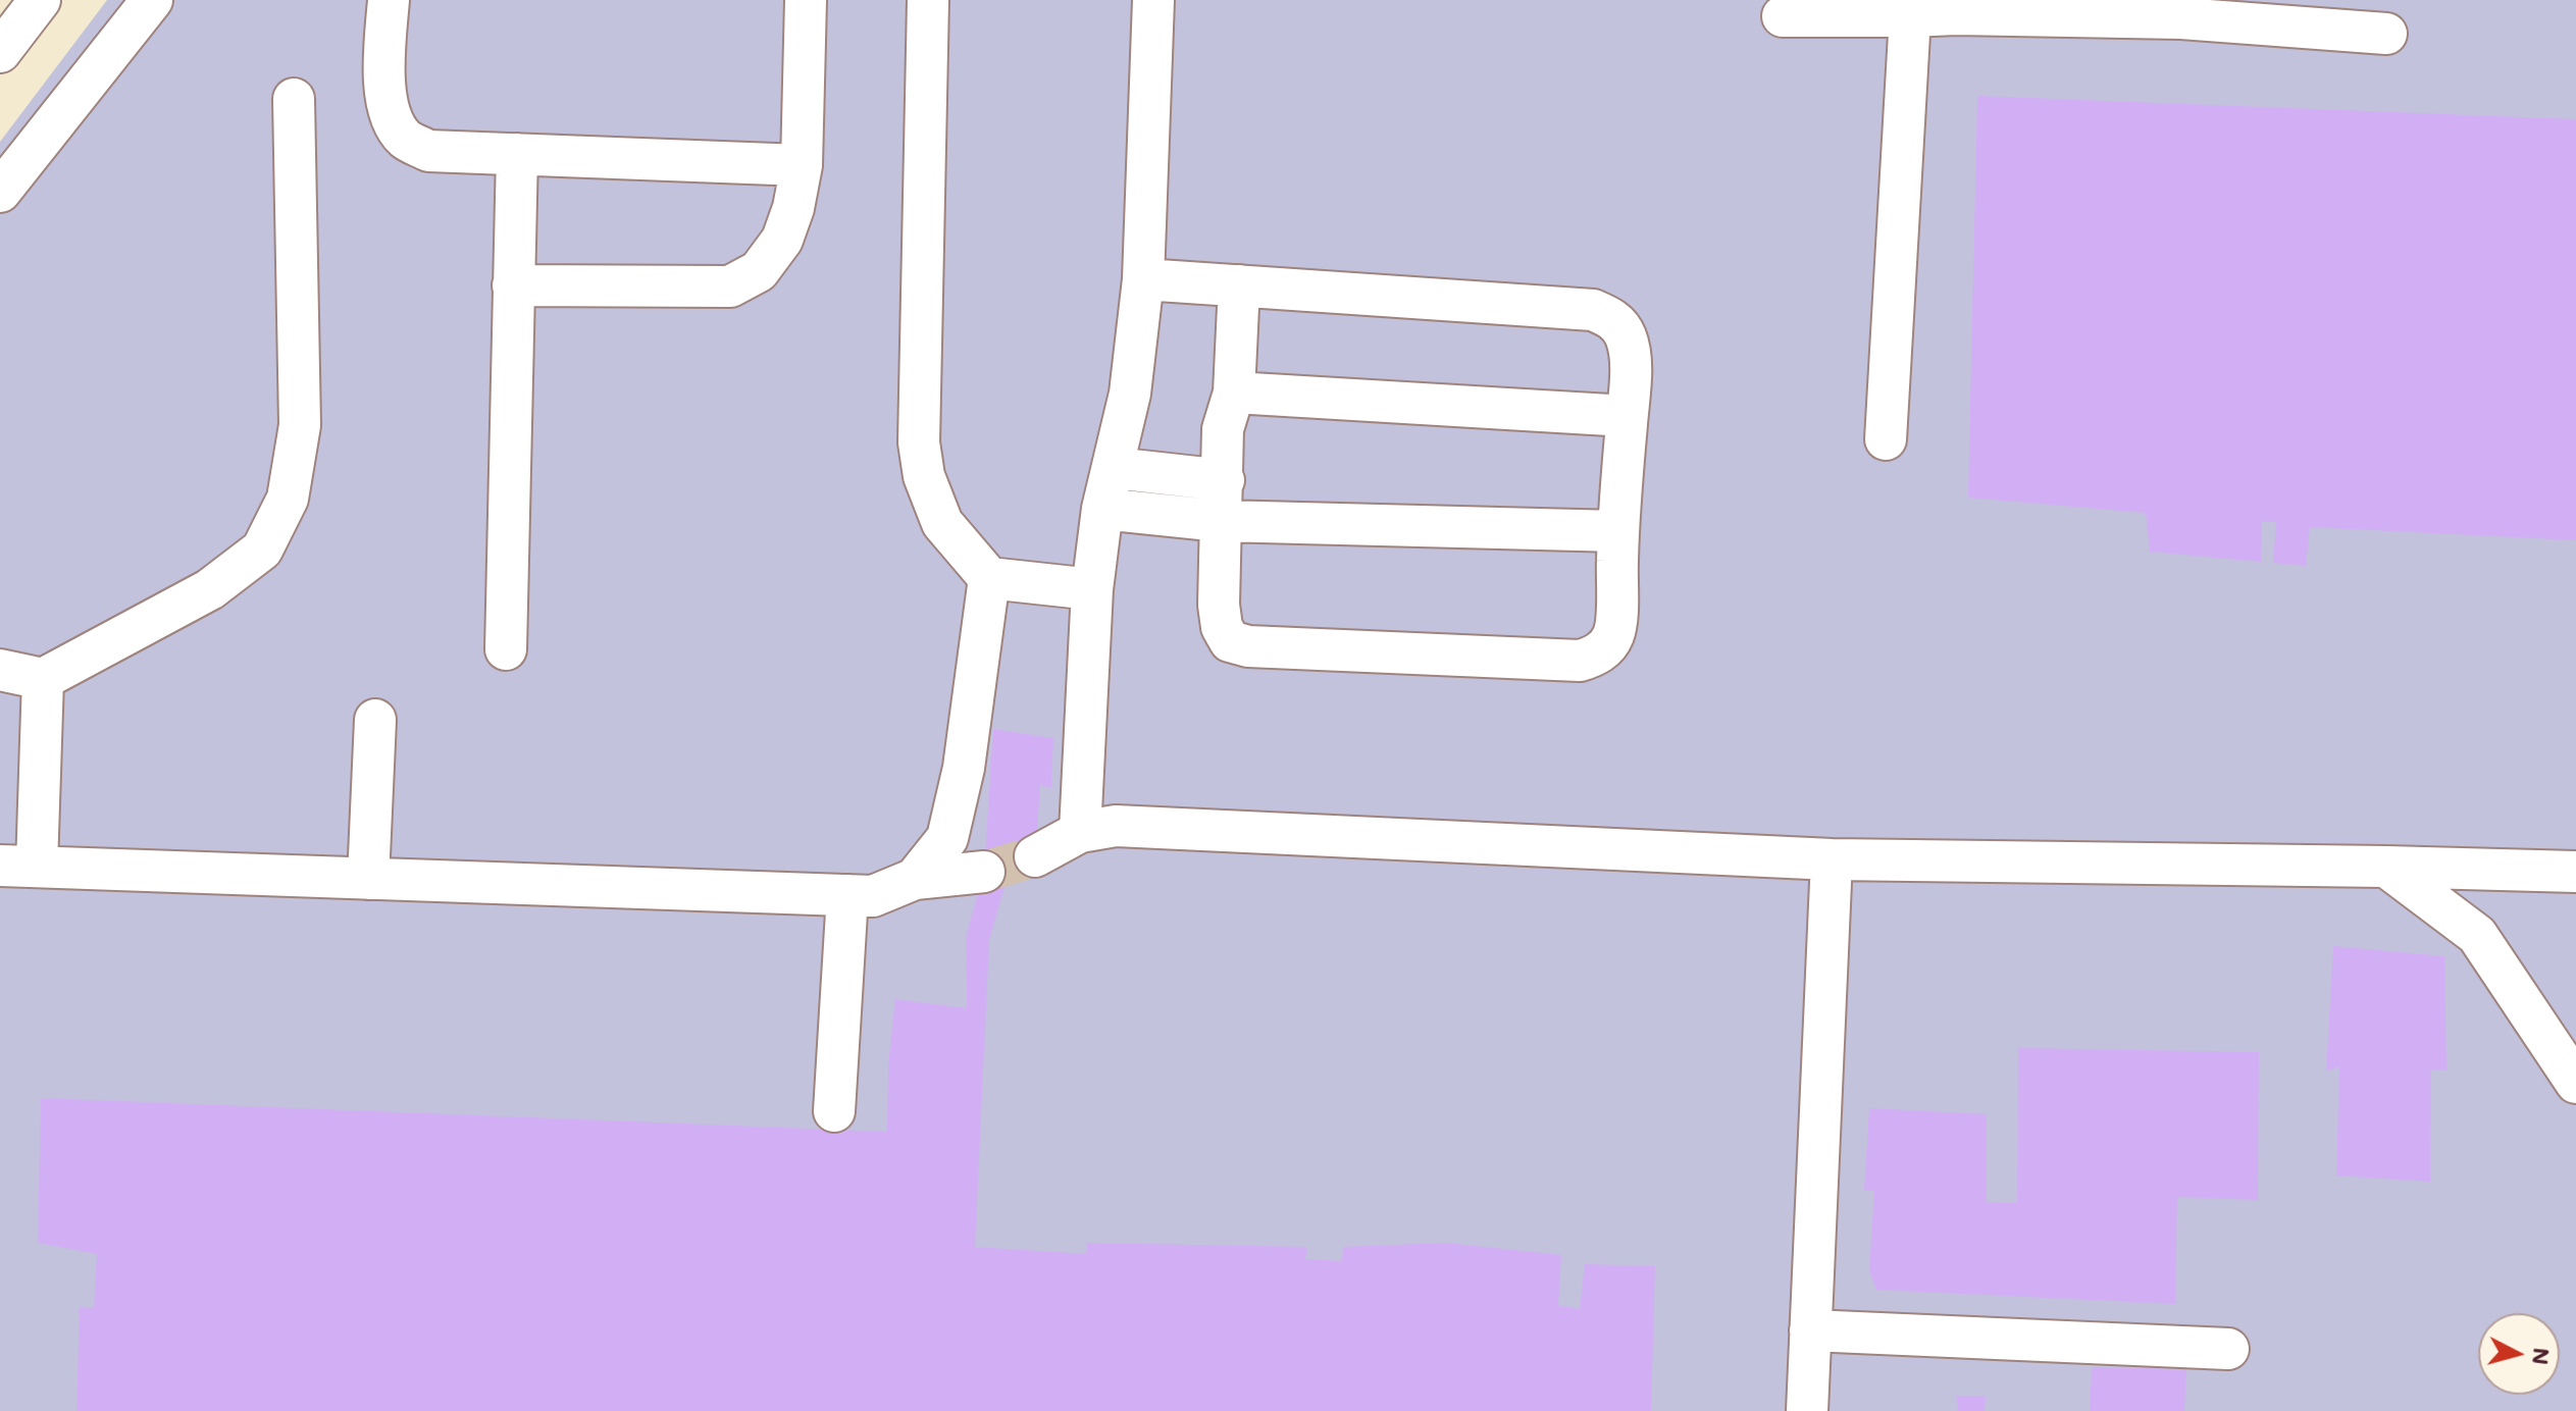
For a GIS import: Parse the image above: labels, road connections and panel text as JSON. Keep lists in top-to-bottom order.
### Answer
{
  "north": "right"
}
